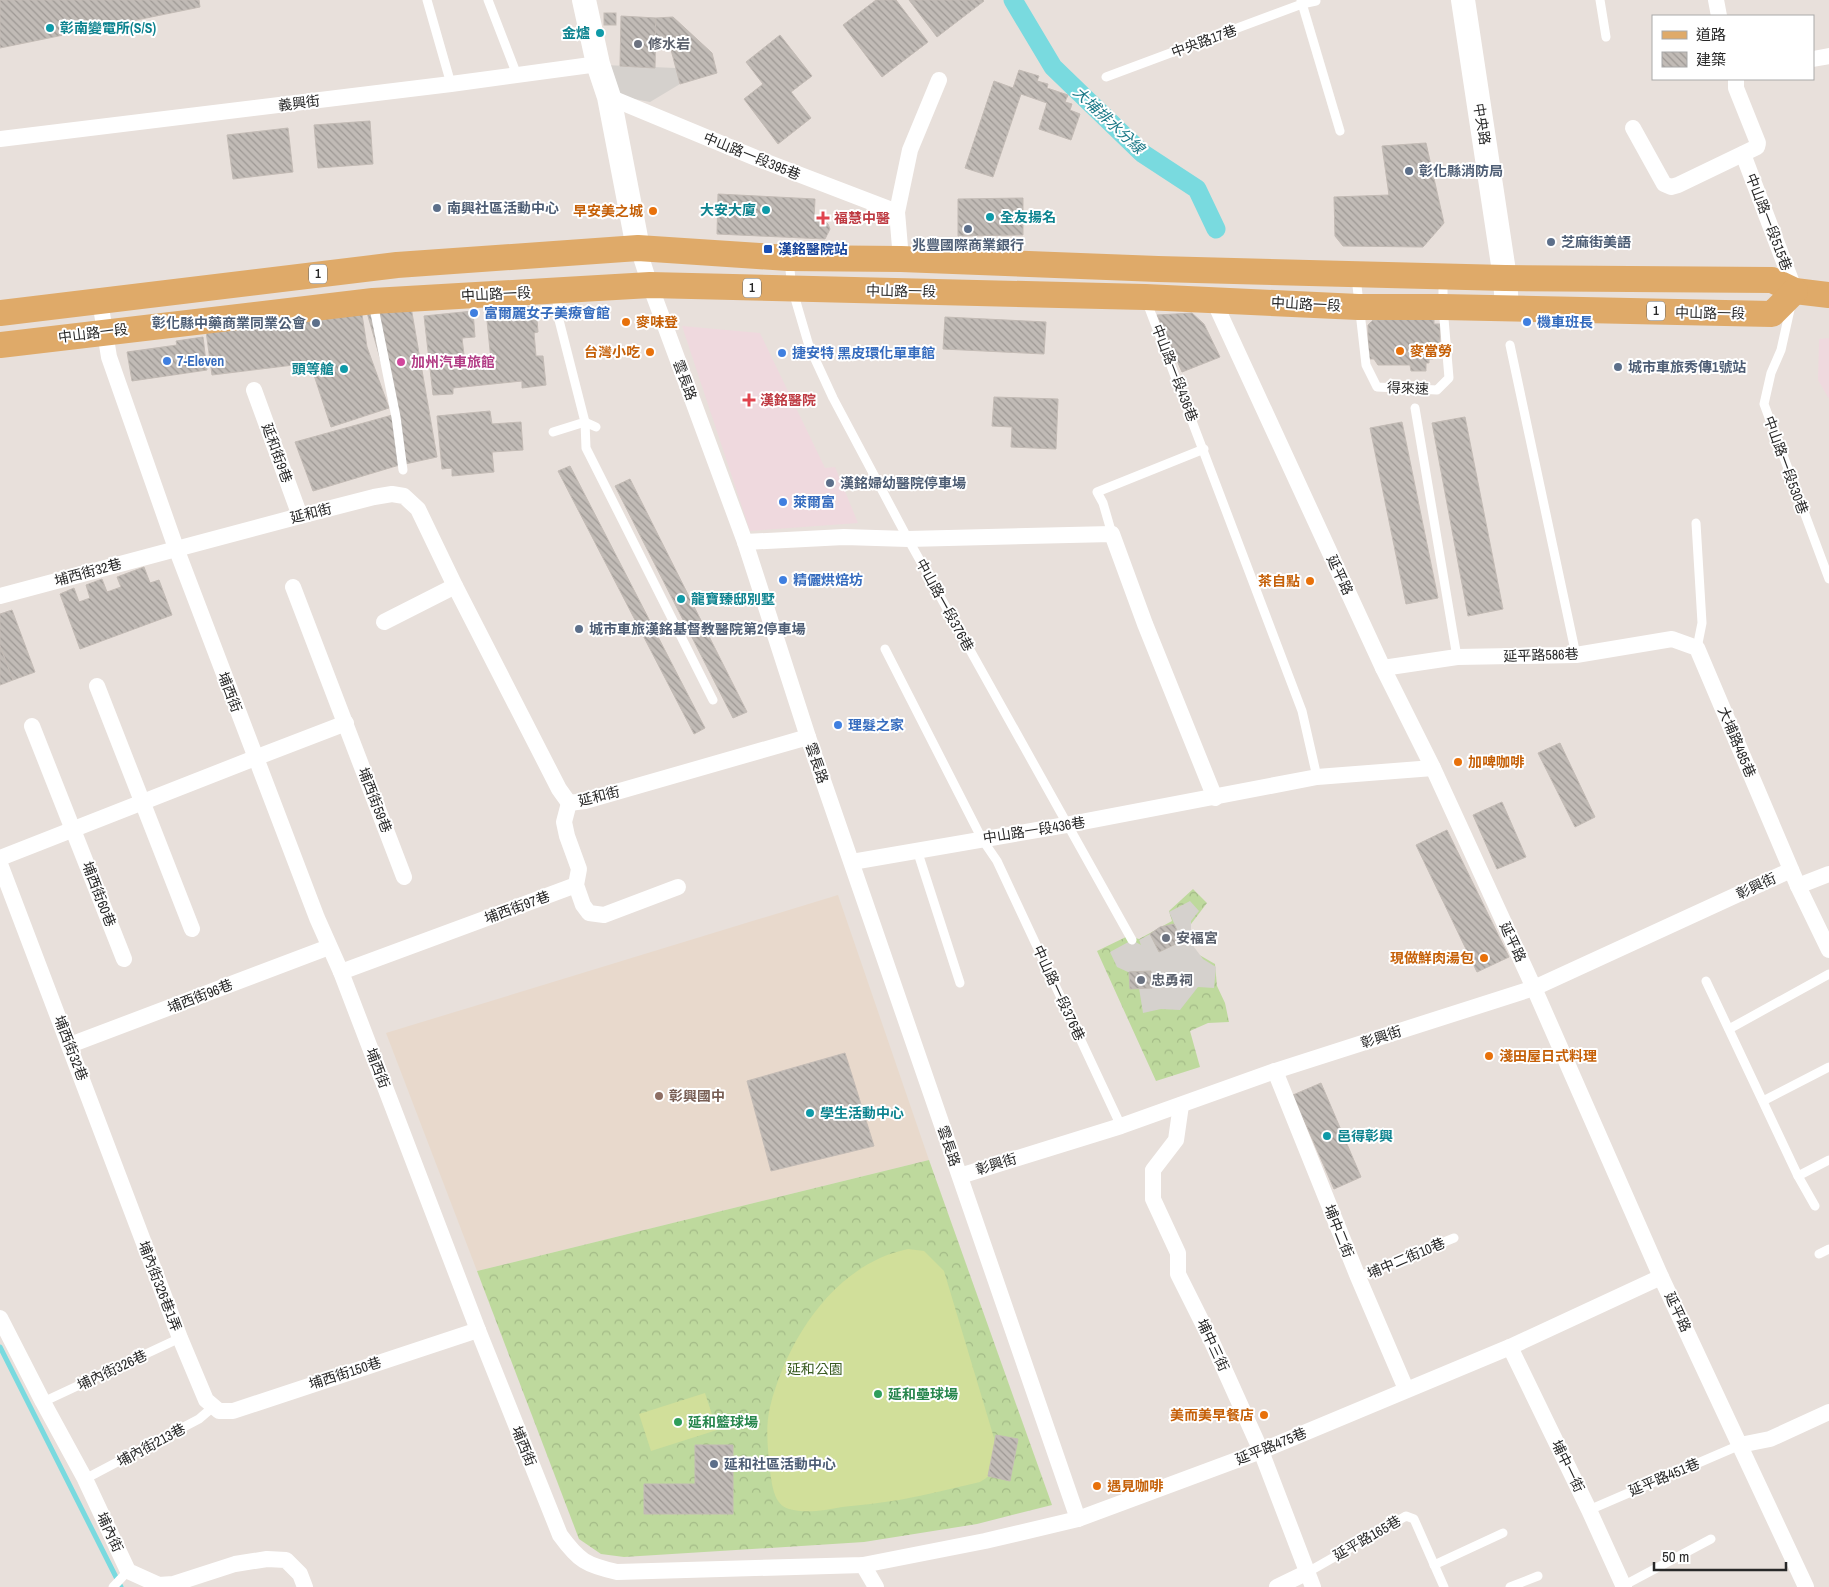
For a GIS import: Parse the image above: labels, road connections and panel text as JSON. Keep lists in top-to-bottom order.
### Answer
{
  "streets": {
    "main road": ["1", "中山路一段"],
    "street": [
      "義興街",
      "中央路",
      "中山路一段395巷",
      "中山路一段515巷",
      "中山路一段436巷",
      "雲長路",
      "延和街9巷",
      "延和街",
      "埔西街32巷",
      "延平路",
      "延平路586巷",
      "埔西街",
      "大埔路485巷",
      "埔西街59巷",
      "彰興街",
      "埔西街60巷",
      "埔西街97巷",
      "埔西街96巷",
      "埔中二街",
      "埔內街326巷1弄",
      "埔中三街",
      "埔西街150巷",
      "延平路475巷",
      "埔中一街",
      "埔內街",
      "延平路165巷"
    ],
    "lane": [
      "中央路17巷",
      "得來速",
      "中山路一段530巷",
      "中山路一段376巷",
      "埔中二街10巷",
      "埔內街326巷",
      "埔內街213巷",
      "延平路451巷"
    ]
  },
  "crossings": [
    ["義興街", "雲長路"],
    ["中央路", "1"],
    ["中央路", "中山路一段"],
    ["中山路一段395巷", "雲長路"],
    ["中山路一段515巷", "1"],
    ["中山路一段515巷", "中山路一段"],
    ["中山路一段515巷", "中山路一段530巷"],
    ["1", "中山路一段"],
    ["1", "雲長路"],
    ["1", "得來速"],
    ["1", "中山路一段530巷"],
    ["1", "中山路一段376巷"],
    ["1", "埔西街"],
    ["中山路一段", "中山路一段436巷"],
    ["中山路一段", "雲長路"],
    ["中山路一段", "得來速"],
    ["中山路一段", "中山路一段530巷"],
    ["中山路一段", "延平路"],
    ["中山路一段", "中山路一段376巷"],
    ["中山路一段", "埔西街"],
    ["中山路一段436巷", "雲長路"],
    ["中山路一段436巷", "延平路"],
    ["中山路一段436巷", "中山路一段376巷"],
    ["雲長路", "延和街"],
    ["雲長路", "彰興街"],
    ["雲長路", "延平路475巷"],
    ["延和街9巷", "延和街"],
    ["延和街", "埔西街32巷"],
    ["延和街", "埔西街"],
    ["埔西街32巷", "埔西街"],
    ["埔西街32巷", "埔西街96巷"],
    ["埔西街32巷", "埔內街326巷1弄"],
    ["延平路", "延平路586巷"],
    ["延平路", "彰興街"],
    ["延平路", "延平路475巷"],
    ["延平路", "延平路451巷"],
    ["中山路一段376巷", "彰興街"],
    ["延平路586巷", "大埔路485巷"],
    ["埔西街", "埔西街97巷"],
    ["埔西街", "埔西街96巷"],
    ["埔西街", "埔西街150巷"],
    ["埔西街", "延平路475巷"],
    ["大埔路485巷", "彰興街"],
    ["彰興街", "埔中二街"],
    ["彰興街", "埔中三街"],
    ["埔中二街", "埔中二街10巷"],
    ["埔中二街", "延平路475巷"],
    ["埔內街326巷1弄", "埔內街326巷"],
    ["埔內街326巷1弄", "埔西街150巷"],
    ["埔內街326巷1弄", "埔內街213巷"],
    ["埔中三街", "延平路475巷"],
    ["埔中三街", "延平路165巷"],
    ["埔內街326巷", "埔內街"],
    ["埔西街150巷", "埔內街213巷"],
    ["埔內街213巷", "埔內街"],
    ["延平路475巷", "埔中一街"],
    ["埔中一街", "延平路451巷"]
  ],
  "water": ["大埔排水分線"],
  "parks": ["延和公園"],
  "places": {
    "other": [
      "彰南變電所(S/S)",
      "金爐",
      "修水岩",
      "彰化縣消防局",
      "南興社區活動中心",
      "大安大廈",
      "早安美之城",
      "全友揚名",
      "兆豐國際商業銀行",
      "芝麻街美語",
      "富爾麗女子美療會館",
      "麥味登",
      "機車班長",
      "彰化縣中藥商業同業公會",
      "麥當勞",
      "台灣小吃",
      "捷安特 黑皮環化單車館",
      "7-Eleven",
      "加州汽車旅館",
      "城市車旅秀傳1號站",
      "頭等艙",
      "漢銘婦幼醫院停車場",
      "萊爾富",
      "精儷烘焙坊",
      "茶自點",
      "龍寶臻邸別墅",
      "城市車旅漢銘基督教醫院第2停車場",
      "理髮之家",
      "加啤咖啡",
      "安福宮",
      "現做鮮肉湯包",
      "忠勇祠",
      "淺田屋日式料理",
      "彰興國中",
      "學生活動中心",
      "邑得彰興",
      "延和壘球場",
      "美而美早餐店",
      "延和籃球場",
      "延和社區活動中心",
      "遇見咖啡"
    ],
    "health": ["福慧中醫", "漢銘醫院"],
    "transit": ["漢銘醫院站"]
  },
  "legend": ["道路", "建築"],
  "scale_bar": "50 m"
}
